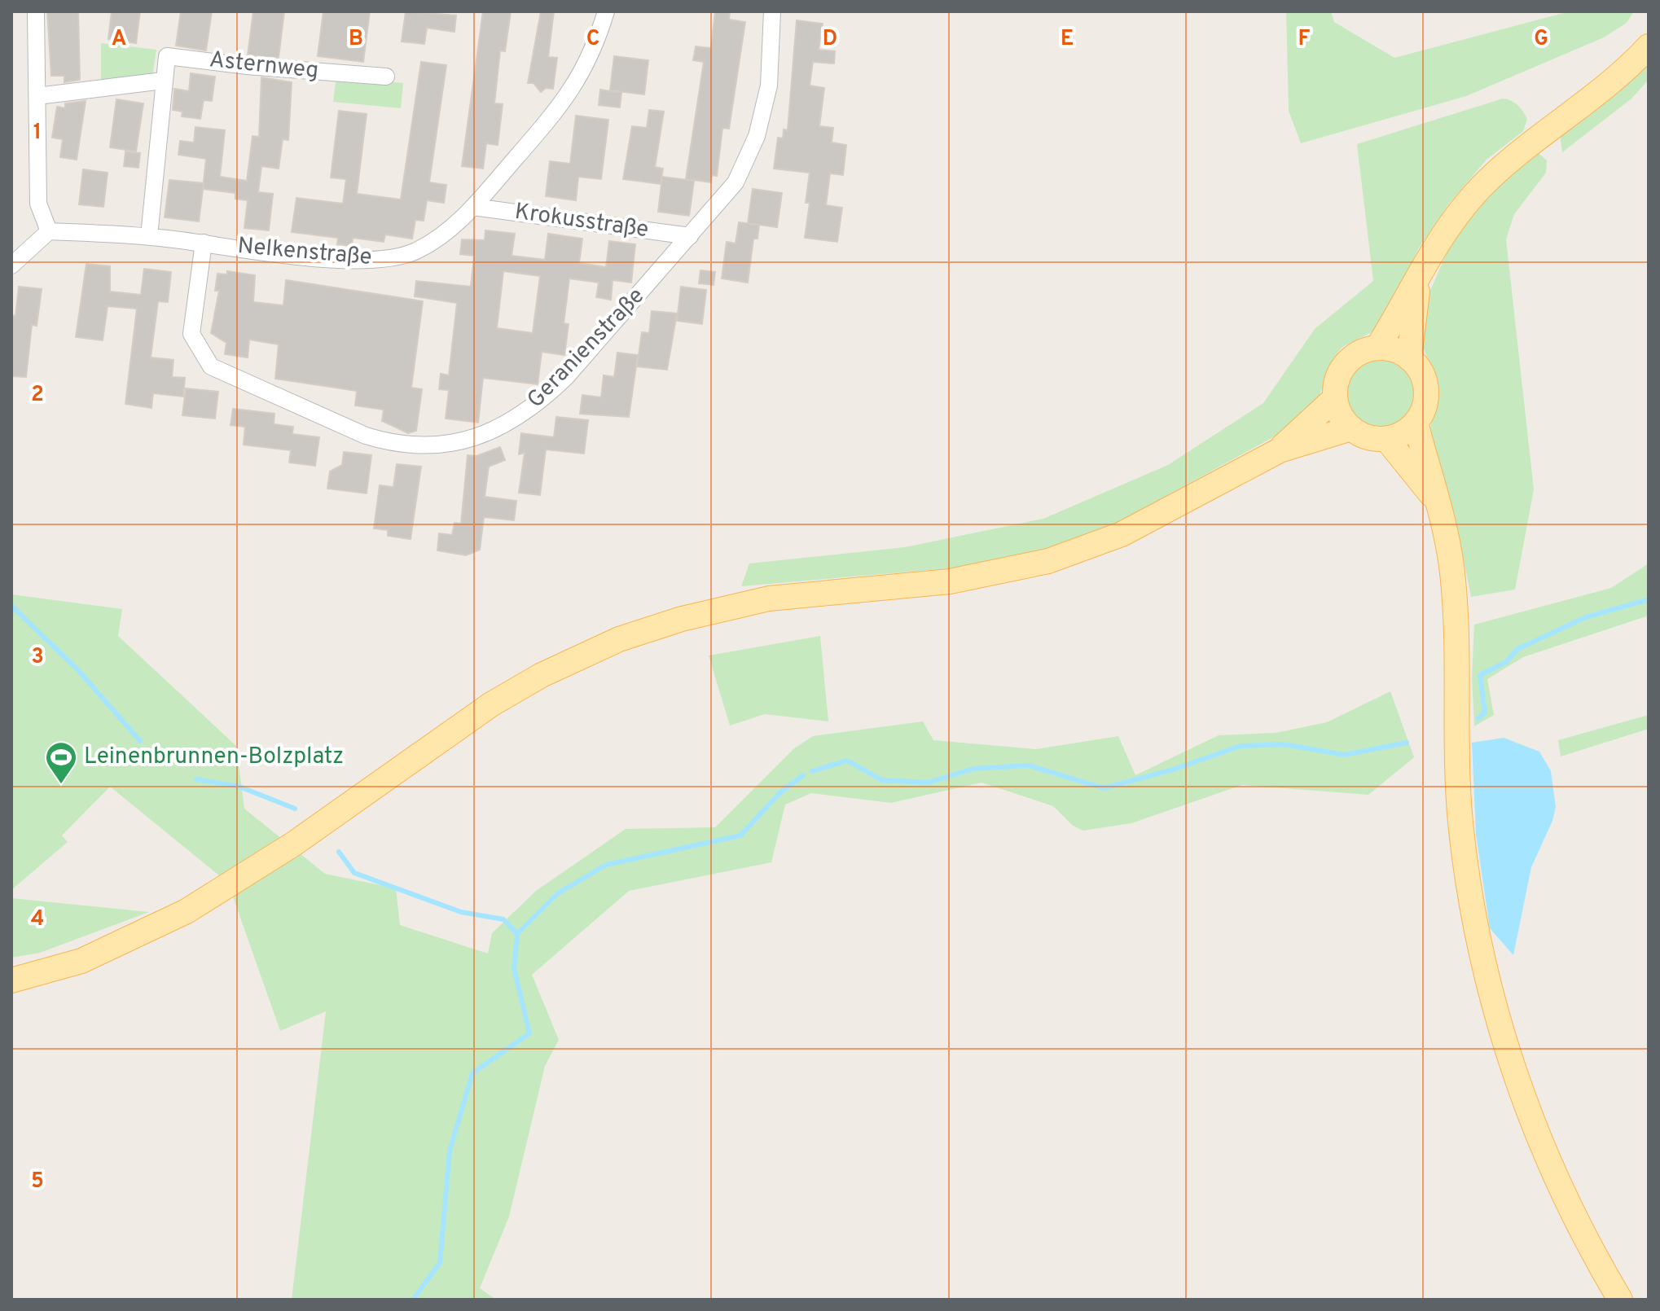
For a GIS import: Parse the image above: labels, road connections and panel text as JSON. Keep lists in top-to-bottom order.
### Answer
{
  "streets": {
    "street": [
      "Asternweg",
      "Krokusstraße",
      "Nelkenstraße",
      "Geranienstraße"
    ]
  },
  "crossings": [
    ["Asternweg", "Nelkenstraße"],
    ["Krokusstraße", "Nelkenstraße"],
    ["Krokusstraße", "Geranienstraße"],
    ["Nelkenstraße", "Geranienstraße"]
  ],
  "places": {
    "sports": ["Leinenbrunnen-Bolzplatz"]
  },
  "grid": {
    "columns": [
      "A",
      "B",
      "C",
      "D",
      "E",
      "F",
      "G"
    ],
    "rows": [
      "1",
      "2",
      "3",
      "4",
      "5"
    ]
  }
}
